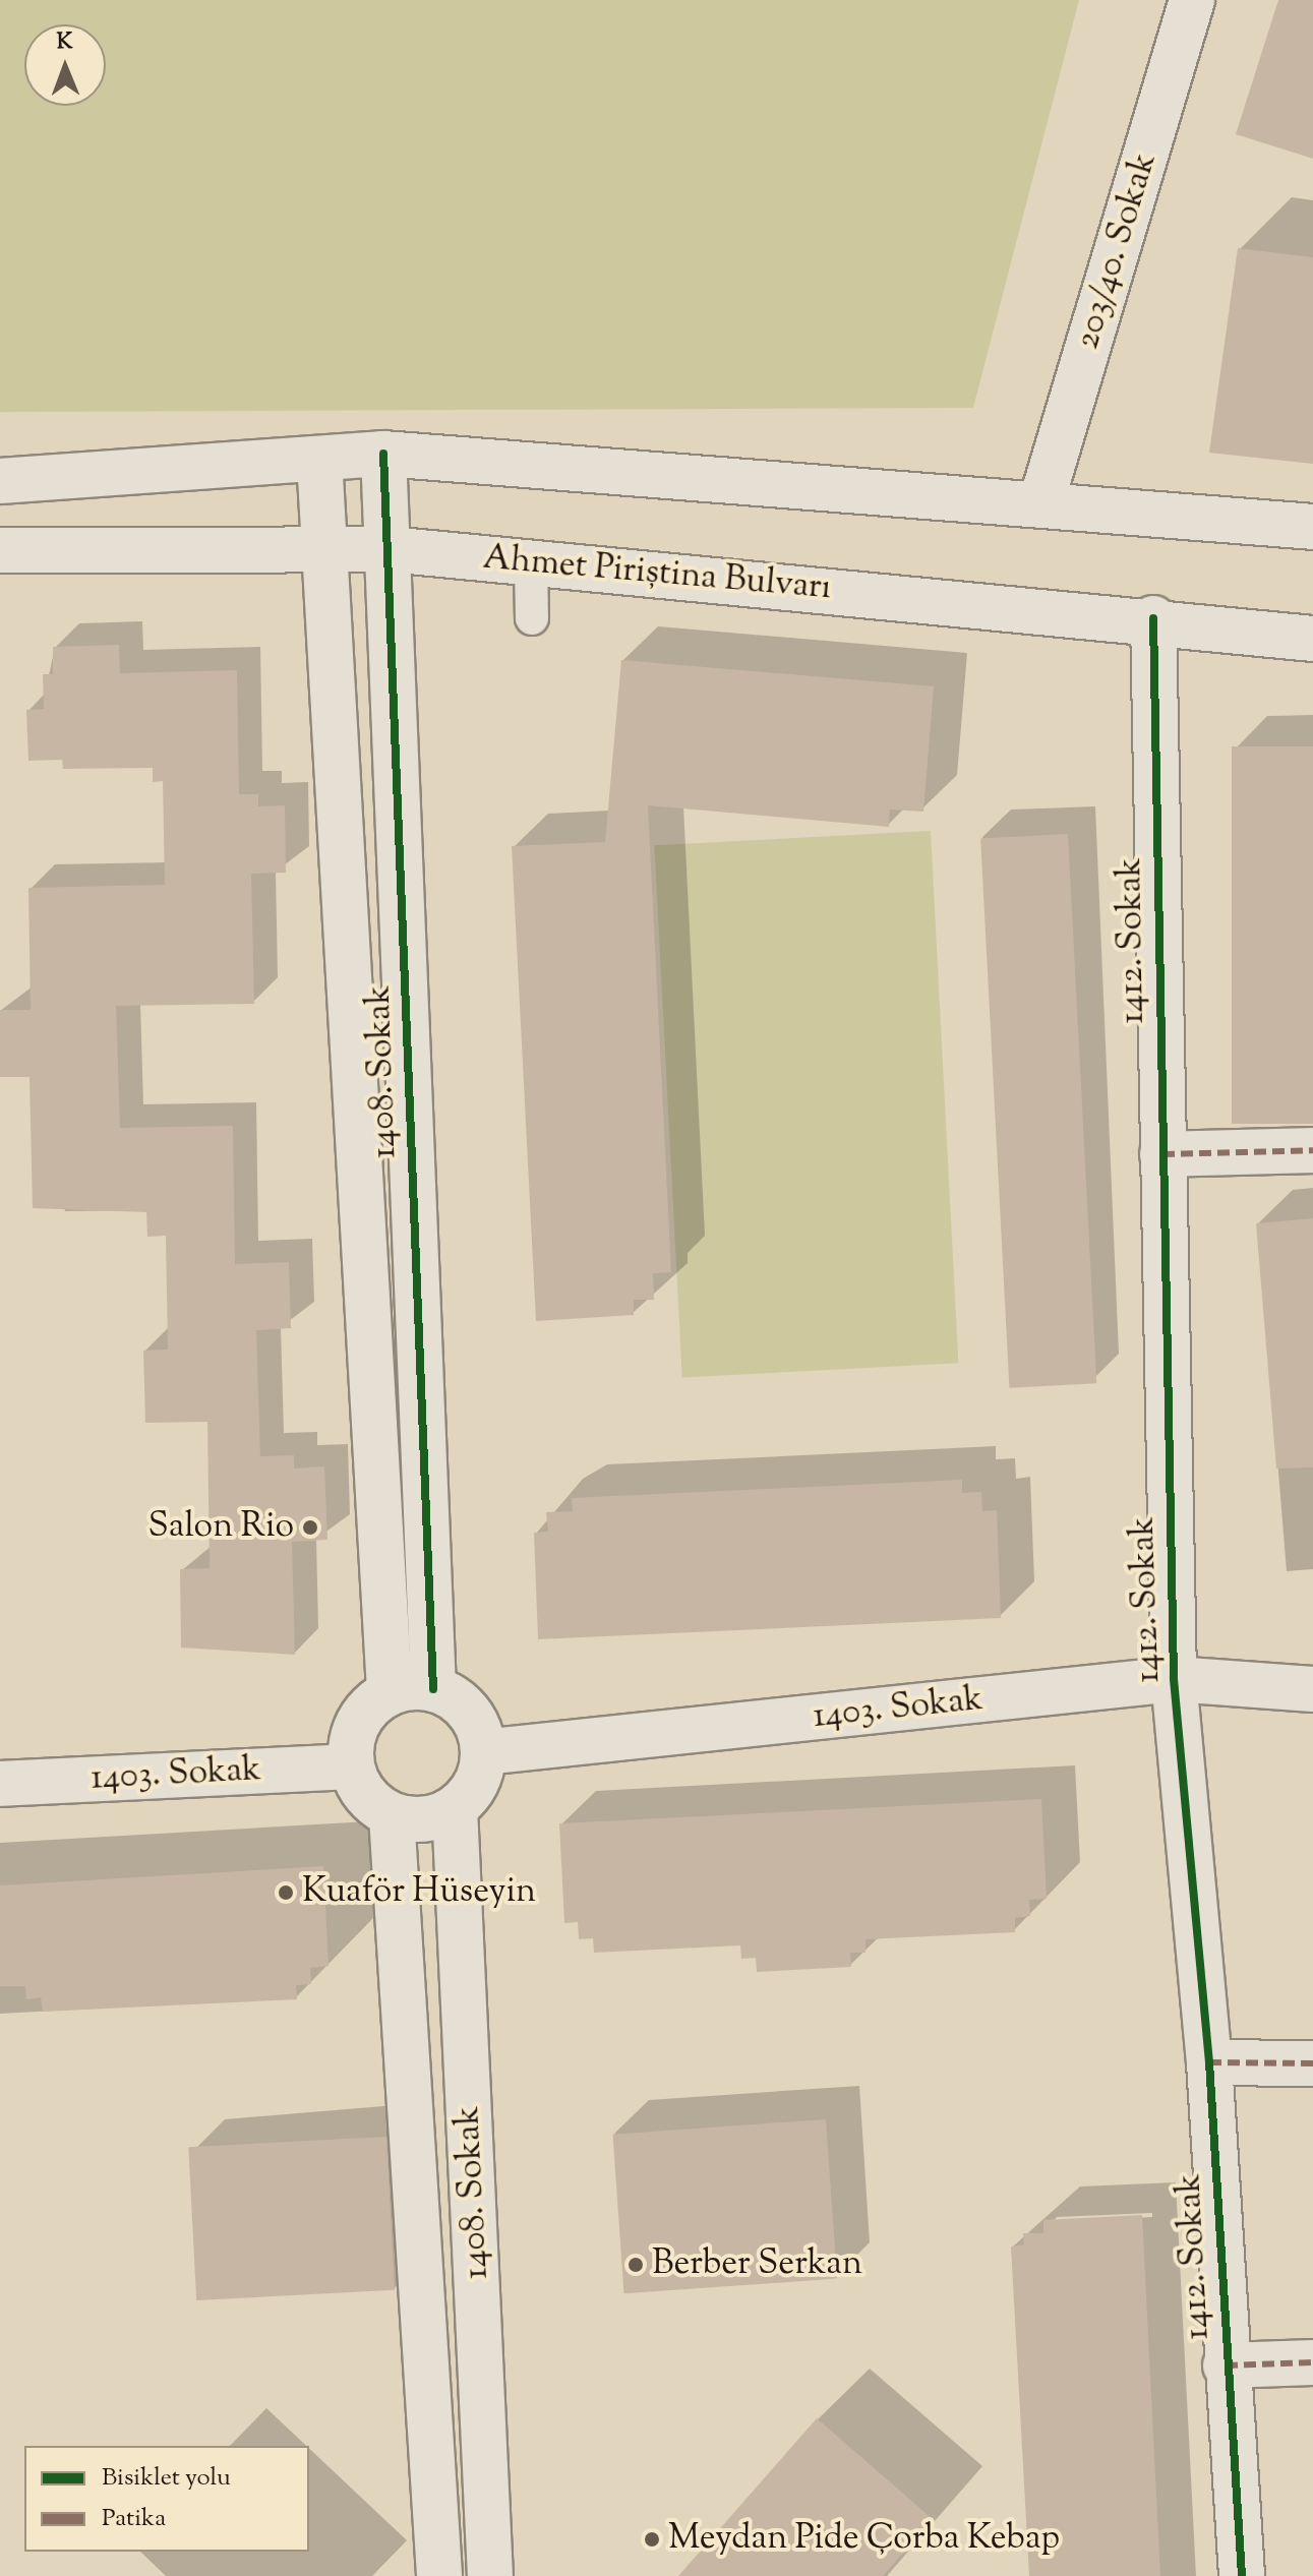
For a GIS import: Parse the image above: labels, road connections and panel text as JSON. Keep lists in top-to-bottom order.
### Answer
{
  "streets": {
    "street": [
      "203/40. Sokak",
      "Ahmet Piriştina Bulvarı",
      "1412. Sokak",
      "1408. Sokak",
      "1403. Sokak"
    ]
  },
  "crossings": [
    ["Ahmet Piriştina Bulvarı", "1412. Sokak"],
    ["Ahmet Piriştina Bulvarı", "1408. Sokak"],
    ["1412. Sokak", "1403. Sokak"],
    ["1408. Sokak", "1403. Sokak"]
  ],
  "places": [
    "Salon Rio",
    "Kuaför Hüseyin",
    "Berber Serkan",
    "Meydan Pide Çorba Kebap"
  ],
  "legend": ["Bisiklet yolu", "Patika"],
  "north": "top"
}
